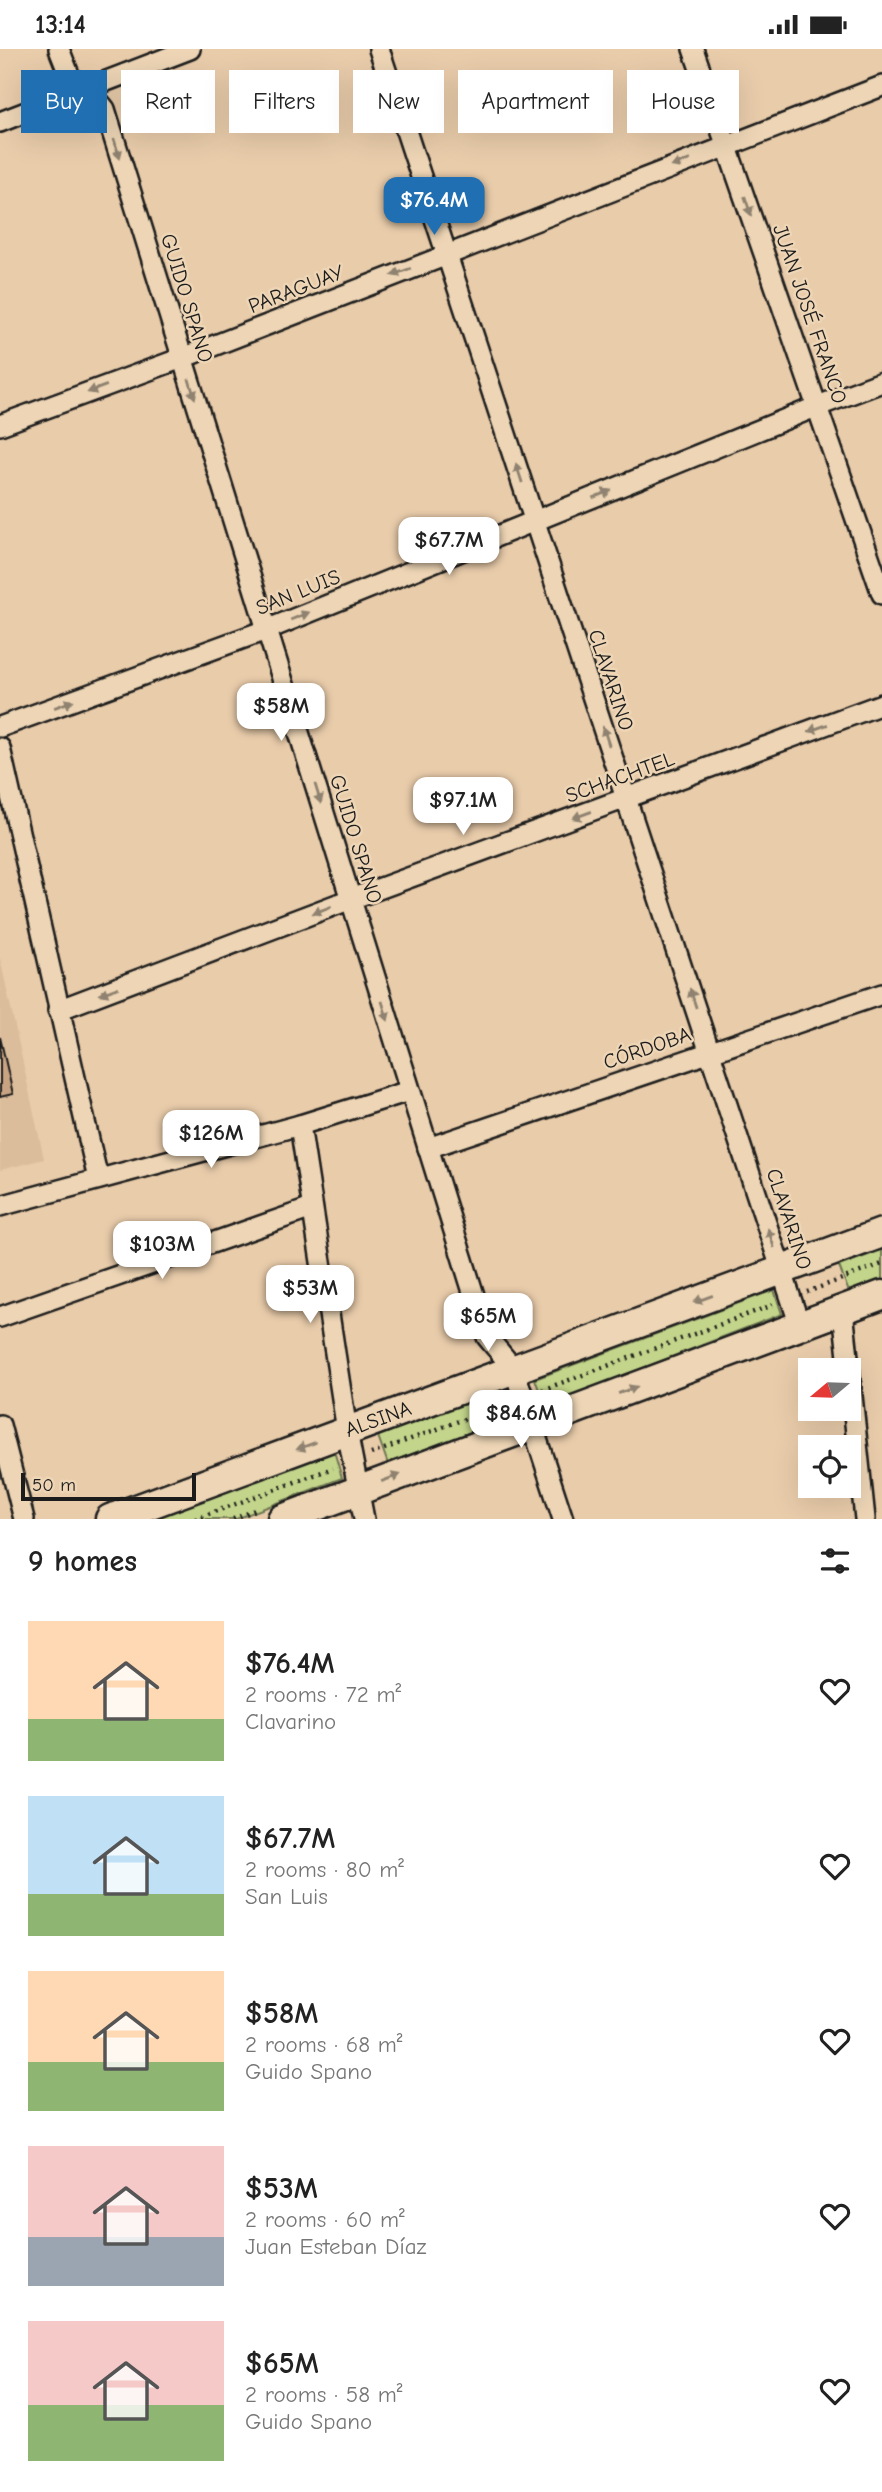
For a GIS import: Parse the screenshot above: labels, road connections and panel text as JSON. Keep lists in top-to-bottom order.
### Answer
{
  "streets": {
    "main road": ["ALSINA"],
    "street": [
      "PARAGUAY",
      "GUIDO SPANO",
      "JUAN JOSÉ FRANCO",
      "SAN LUIS",
      "CLAVARINO",
      "SCHACHTEL",
      "CÓRDOBA"
    ]
  },
  "crossings": [
    ["PARAGUAY", "GUIDO SPANO"],
    ["PARAGUAY", "JUAN JOSÉ FRANCO"],
    ["PARAGUAY", "CLAVARINO"],
    ["GUIDO SPANO", "SAN LUIS"],
    ["GUIDO SPANO", "SCHACHTEL"],
    ["GUIDO SPANO", "CÓRDOBA"],
    ["GUIDO SPANO", "ALSINA"],
    ["JUAN JOSÉ FRANCO", "SAN LUIS"],
    ["SAN LUIS", "CLAVARINO"],
    ["CLAVARINO", "SCHACHTEL"],
    ["CLAVARINO", "CÓRDOBA"],
    ["CLAVARINO", "ALSINA"]
  ],
  "one_way": [
    "PARAGUAY",
    "GUIDO SPANO",
    "JUAN JOSÉ FRANCO",
    "SAN LUIS",
    "CLAVARINO",
    "SCHACHTEL"
  ],
  "scale_bar": "50 m",
  "north": "left",
  "page": {
    "status": "13:14",
    "chip": [
      "Buy",
      "Rent",
      "Filters",
      "New",
      "Apartment",
      "House"
    ],
    "price": [
      "$76.4M",
      "$67.7M",
      "$58M",
      "$97.1M",
      "$126M",
      "$103M",
      "$53M",
      "$65M",
      "$84.6M"
    ],
    "scale": "50 m",
    "heading": "9 homes",
    "list": [
      {
        "name": "$76.4M",
        "note": "2 rooms · 72 m² · Clavarino"
      },
      {
        "name": "$67.7M",
        "note": "2 rooms · 80 m² · San Luis"
      },
      {
        "name": "$58M",
        "note": "2 rooms · 68 m² · Guido Spano"
      },
      {
        "name": "$53M",
        "note": "2 rooms · 60 m² · Juan Esteban Díaz"
      },
      {
        "name": "$65M",
        "note": "2 rooms · 58 m² · Guido Spano"
      }
    ]
  }
}
